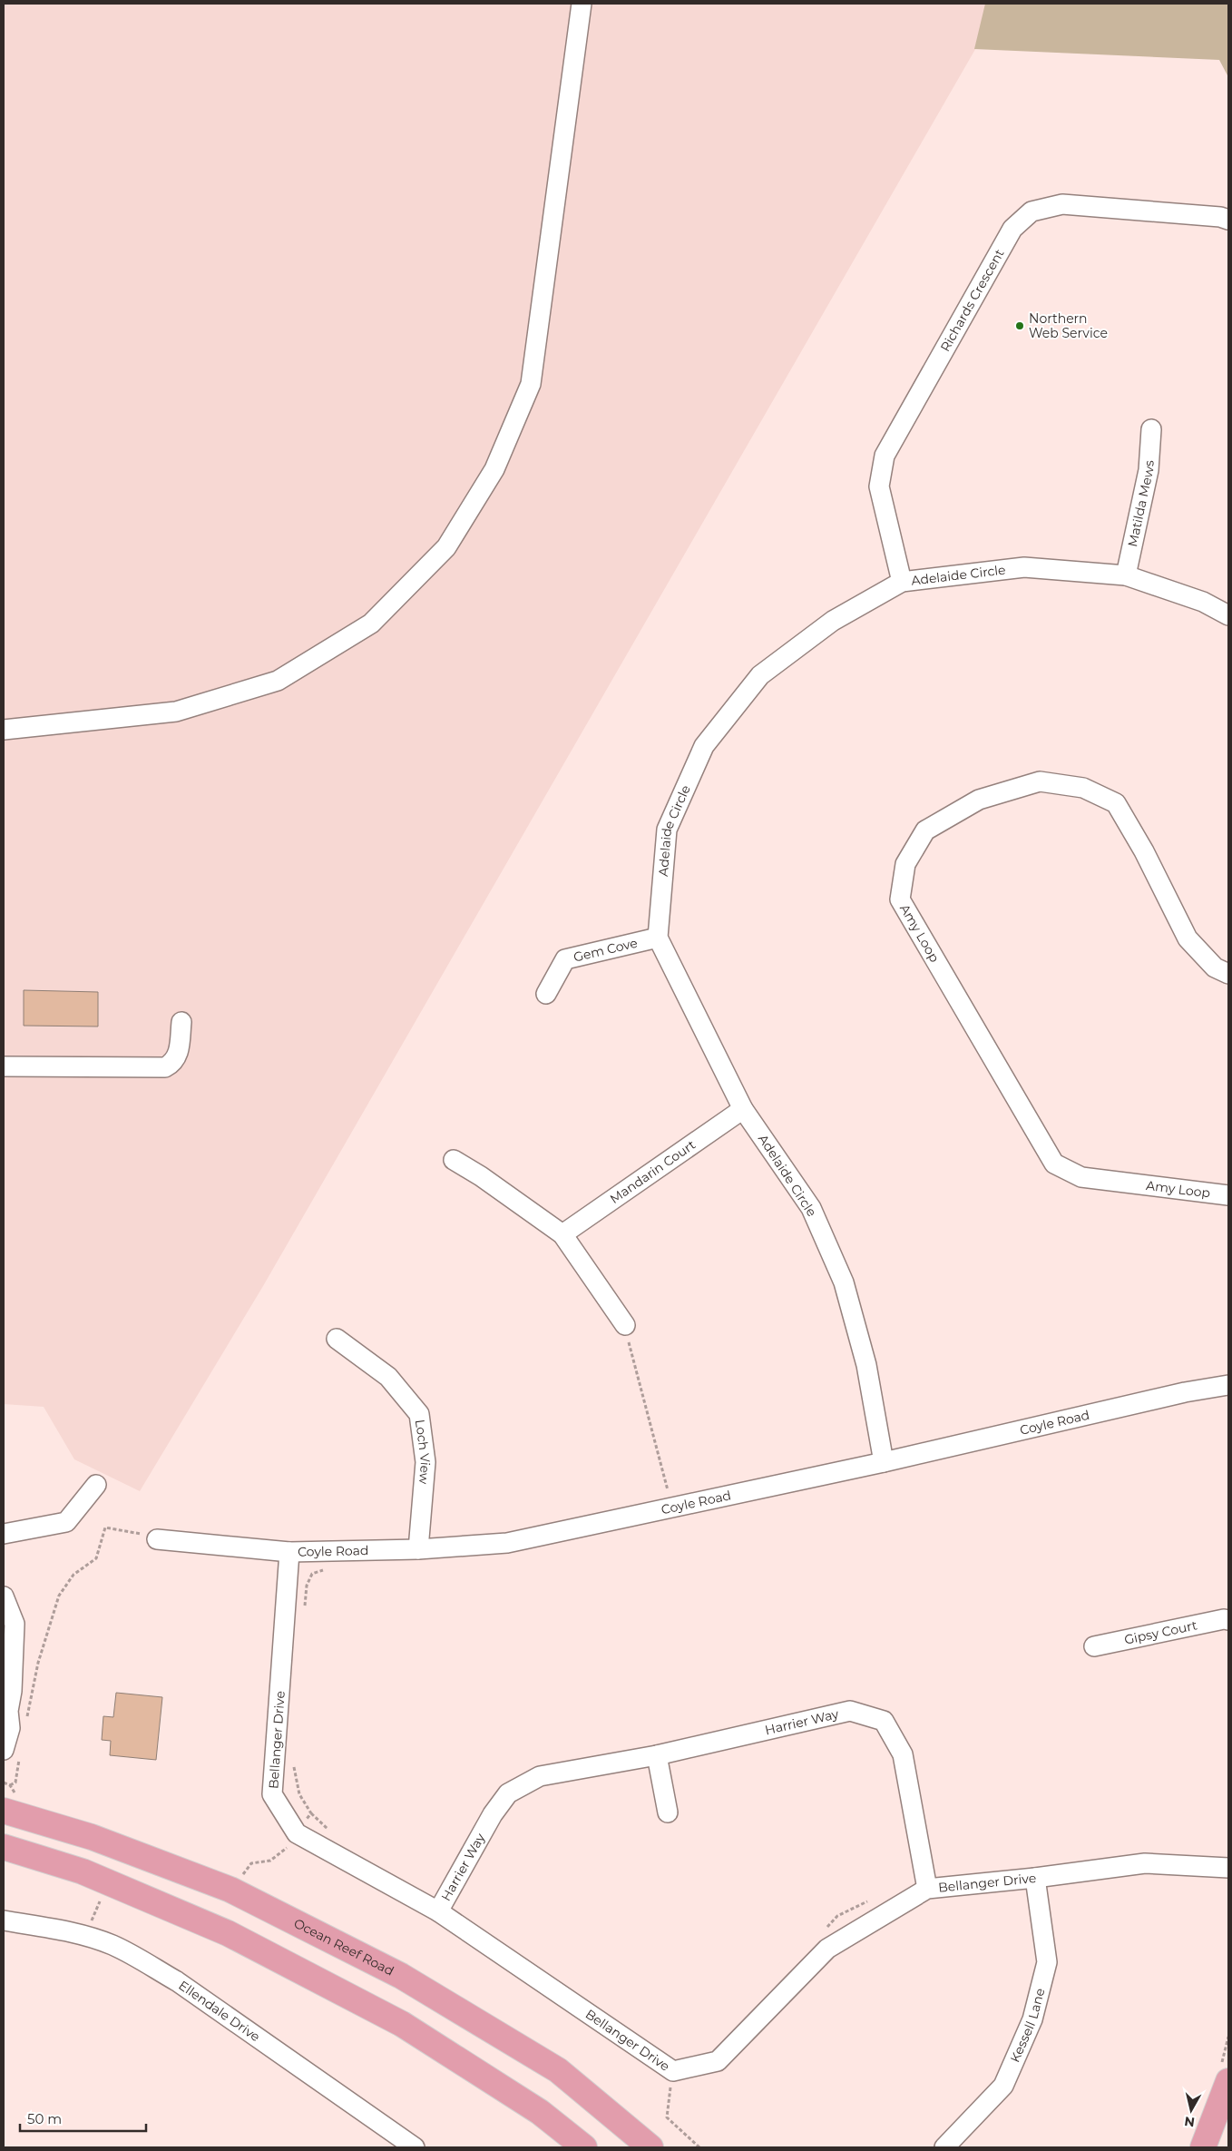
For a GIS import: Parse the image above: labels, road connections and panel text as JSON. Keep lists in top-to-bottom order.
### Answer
{
  "streets": {
    "main road": ["Ocean Reef Road"],
    "street": [
      "Richards Crescent",
      "Matilda Mews",
      "Adelaide Circle",
      "Amy Loop",
      "Gem Cove",
      "Mandarin Court",
      "Coyle Road",
      "Loch View",
      "Gipsy Court",
      "Harrier Way",
      "Bellanger Drive",
      "Ellendale Drive",
      "Kessell Lane"
    ]
  },
  "crossings": [
    ["Richards Crescent", "Adelaide Circle"],
    ["Matilda Mews", "Adelaide Circle"],
    ["Adelaide Circle", "Gem Cove"],
    ["Adelaide Circle", "Mandarin Court"],
    ["Adelaide Circle", "Coyle Road"],
    ["Coyle Road", "Loch View"],
    ["Coyle Road", "Bellanger Drive"],
    ["Harrier Way", "Bellanger Drive"],
    ["Bellanger Drive", "Kessell Lane"]
  ],
  "places": ["Northern Web Service"],
  "scale_bar": "50 m",
  "north": "bottom"
}
